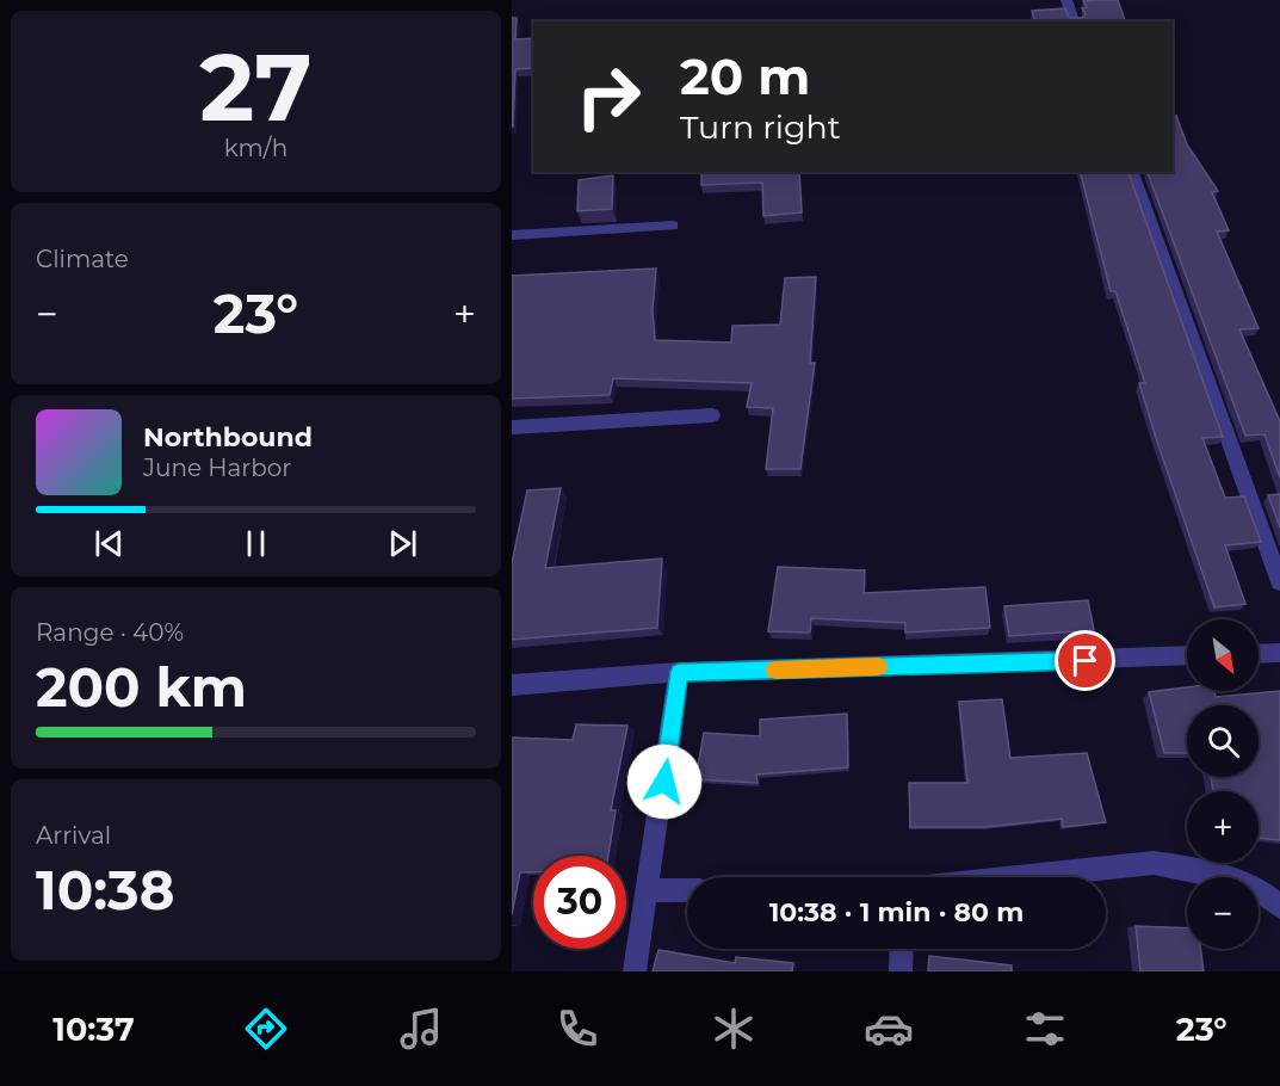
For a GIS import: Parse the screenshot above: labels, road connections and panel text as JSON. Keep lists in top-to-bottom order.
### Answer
{
  "north": "bottom right",
  "page": {
    "tile": [
      ["27", "km/h"],
      "Climate",
      ["Range · 40%", "200 km"],
      ["Arrival", "10:38"]
    ],
    "turn": ["20 m", "Turn right"],
    "heat": ["−", "23°", "+"],
    "song": ["Northbound", "June Harbor"],
    "map_buttons": ["+", "−"],
    "limit": "30",
    "trip": "10:38 · 1 min · 80 m",
    "tabs": ["10:37", "23°"]
  }
}
